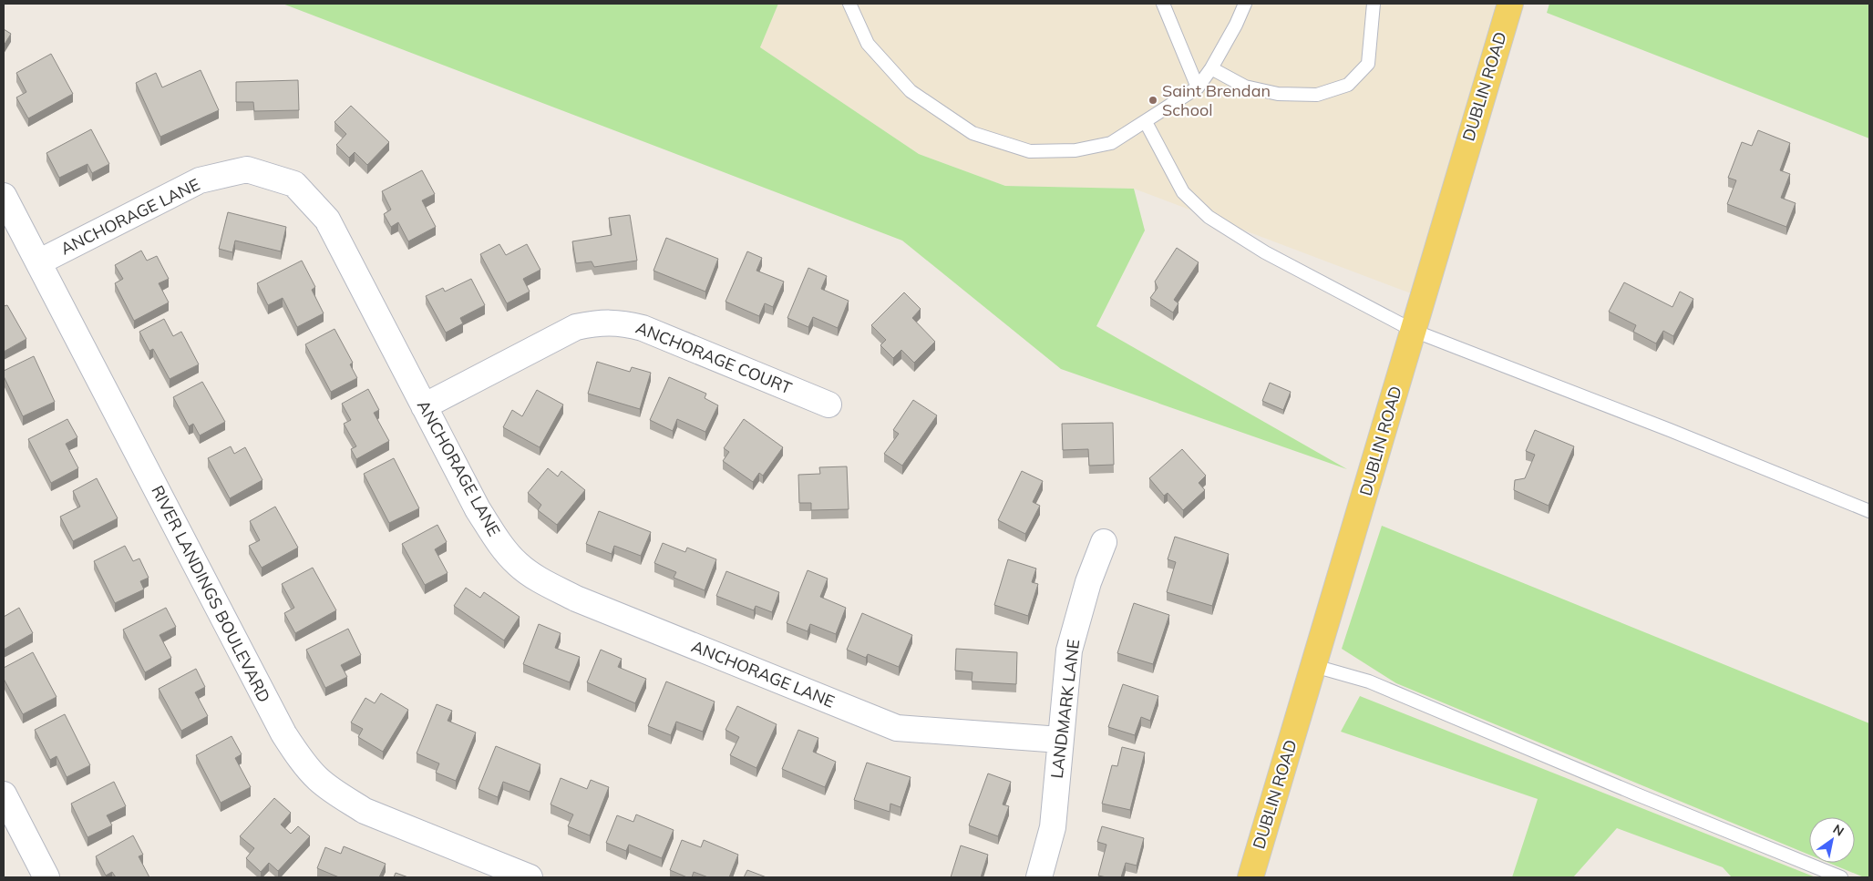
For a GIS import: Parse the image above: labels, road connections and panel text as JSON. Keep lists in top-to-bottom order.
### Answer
{
  "streets": {
    "main road": ["DUBLIN ROAD"],
    "street": [
      "ANCHORAGE LANE",
      "ANCHORAGE COURT",
      "RIVER LANDINGS BOULEVARD",
      "LANDMARK LANE"
    ]
  },
  "crossings": [
    ["ANCHORAGE LANE", "ANCHORAGE COURT"],
    ["ANCHORAGE LANE", "RIVER LANDINGS BOULEVARD"],
    ["ANCHORAGE LANE", "LANDMARK LANE"]
  ],
  "places": ["Saint Brendan School"],
  "north": "top right"
}
